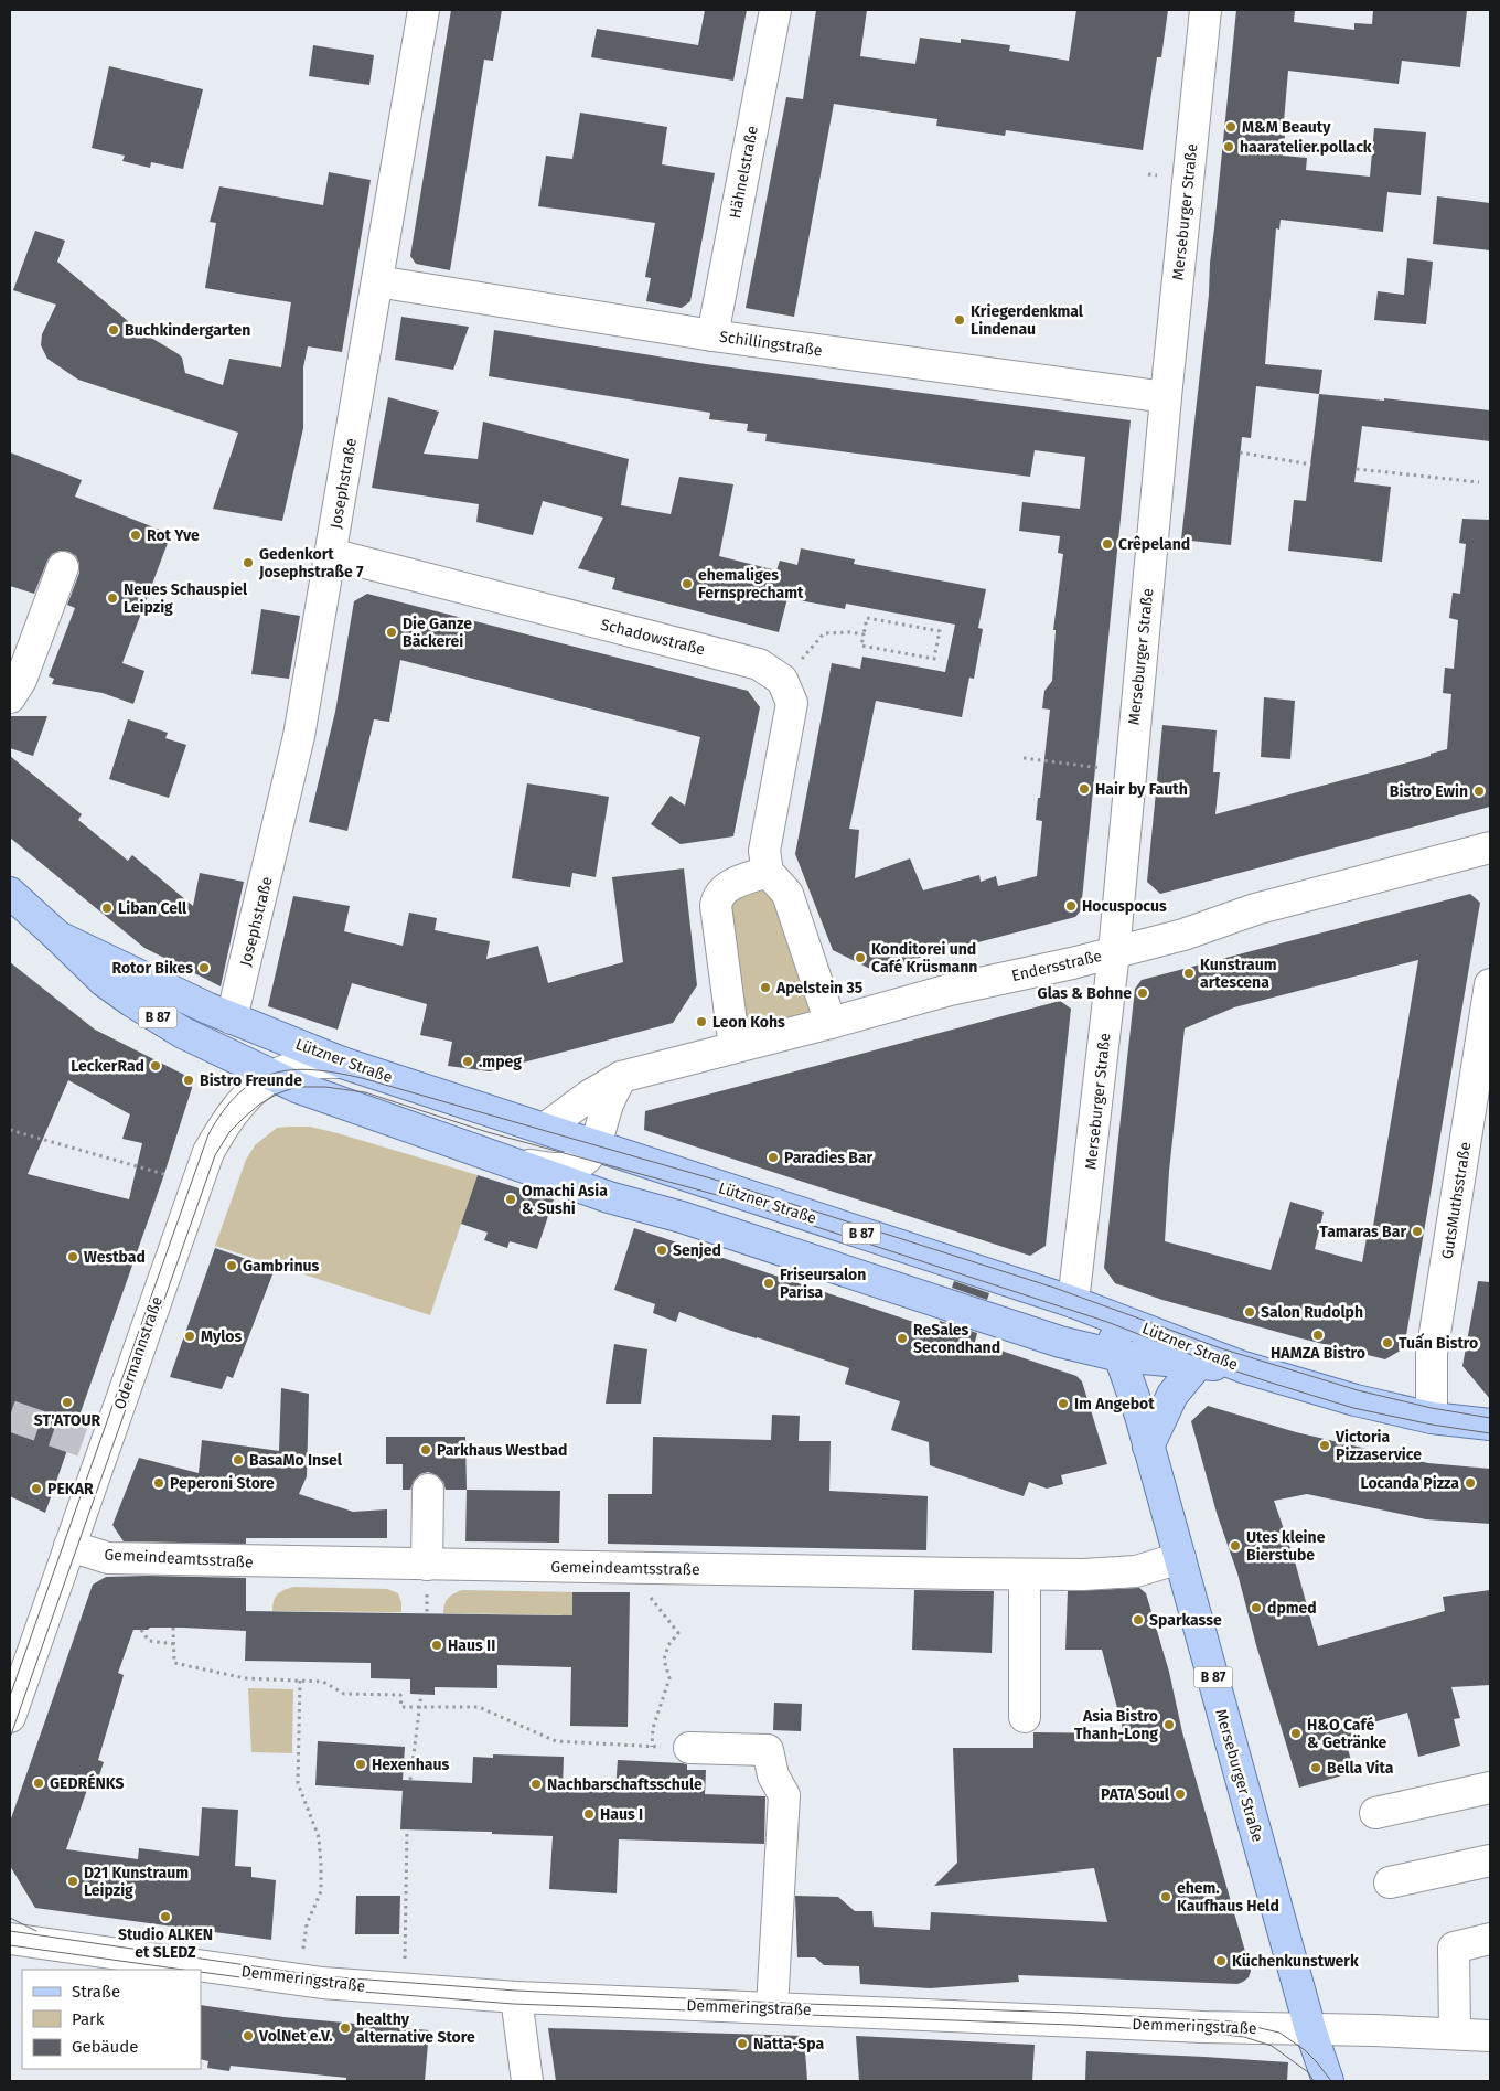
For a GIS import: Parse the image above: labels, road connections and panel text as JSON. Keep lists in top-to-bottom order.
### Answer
{
  "streets": {
    "main road": ["Merseburger Straße", "B 87", "Lützner Straße"],
    "street": [
      "Hähnelstraße",
      "Schillingstraße",
      "Josephstraße",
      "Schadowstraße",
      "Endersstraße",
      "GutsMuthsstraße",
      "Odermannstraße",
      "Gemeindeamtsstraße",
      "Demmeringstraße"
    ]
  },
  "crossings": [
    ["Hähnelstraße", "Schillingstraße"],
    ["Merseburger Straße", "Schillingstraße"],
    ["Merseburger Straße", "Endersstraße"],
    ["Merseburger Straße", "Lützner Straße"],
    ["Merseburger Straße", "Gemeindeamtsstraße"],
    ["Merseburger Straße", "Demmeringstraße"],
    ["Schillingstraße", "Josephstraße"],
    ["Josephstraße", "Schadowstraße"],
    ["Josephstraße", "Lützner Straße"],
    ["Endersstraße", "Lützner Straße"],
    ["Lützner Straße", "GutsMuthsstraße"],
    ["Lützner Straße", "Odermannstraße"],
    ["Odermannstraße", "Gemeindeamtsstraße"]
  ],
  "places": [
    "M&M Beauty",
    "haaratelier.pollack",
    "Kriegerdenkmal Lindenau",
    "Buchkindergarten",
    "Rot Yve",
    "Crêpeland",
    "Gedenkort Josephstraße 7",
    "ehemaliges Fernsprechamt",
    "Neues Schauspiel Leipzig",
    "Die Ganze Bäckerei",
    "Hair by Fauth",
    "Bistro Ewin",
    "Hocuspocus",
    "Liban Cell",
    "Konditorei und Café Krüsmann",
    "Rotor Bikes",
    "Kunstraum artescena",
    "Apelstein 35",
    "Glas & Bohne",
    "Leon Kohs",
    ".mpeg",
    "LeckerRad",
    "Bistro Freunde",
    "Paradies Bar",
    "Omachi Asia & Sushi",
    "Tamaras Bar",
    "Senjed",
    "Westbad",
    "Gambrinus",
    "Friseursalon Parisa",
    "Salon Rudolph",
    "HAMZA Bistro",
    "Mylos",
    "ReSales Secondhand",
    "Tuấn Bistro",
    "ST'ATOUR",
    "Im Angebot",
    "Victoria Pizzaservice",
    "Parkhaus Westbad",
    "BasaMo Insel",
    "Peperoni Store",
    "Locanda Pizza",
    "PEKAR",
    "Utes kleine Bierstube",
    "dpmed",
    "Sparkasse",
    "Haus II",
    "Asia Bistro Thanh-Long",
    "H&O Café & Getränke",
    "Hexenhaus",
    "Bella Vita",
    "GEDRÉNKS",
    "Nachbarschaftsschule",
    "PATA Soul",
    "Haus I",
    "D21 Kunstraum Leipzig",
    "ehem. Kaufhaus Held",
    "Studio ALKEN et SLEDZ",
    "Küchenkunstwerk",
    "healthy alternative Store",
    "VolNet e.V.",
    "Natta-Spa"
  ],
  "legend": ["Straße", "Park", "Gebäude"]
}
